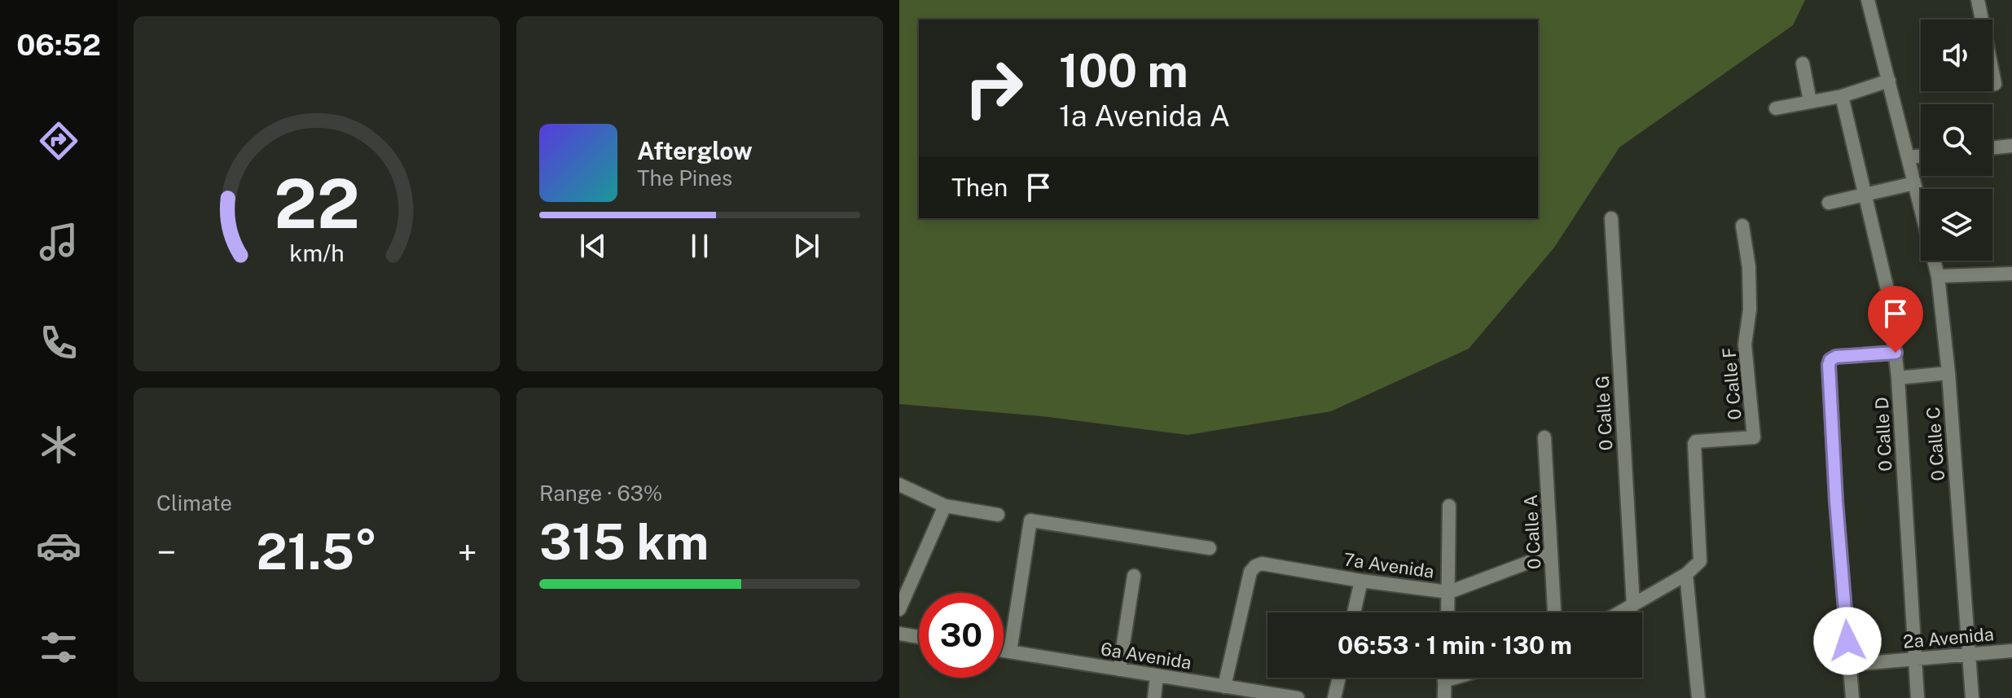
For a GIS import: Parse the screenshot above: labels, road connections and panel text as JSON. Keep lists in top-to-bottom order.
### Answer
{
  "streets": {
    "street": [
      "0 Calle F",
      "0 Calle G",
      "0 Calle D",
      "0 Calle C",
      "0 Calle A",
      "7a Avenida",
      "2a Avenida",
      "6a Avenida"
    ]
  },
  "crossings": [
    ["0 Calle D", "2a Avenida"],
    ["0 Calle C", "2a Avenida"],
    ["0 Calle A", "7a Avenida"],
    ["7a Avenida", "6a Avenida"]
  ],
  "page": {
    "tabs": "06:52",
    "turn": ["100 m", "1a Avenida A"],
    "song": ["Afterglow", "The Pines"],
    "then": "Then",
    "tile": [
      "Climate",
      ["Range · 63%", "315 km"]
    ],
    "heat": ["−", "21.5°", "+"],
    "limit": "30",
    "trip": "06:53 · 1 min · 130 m",
    "gauge": ["22", "km/h"]
  }
}
